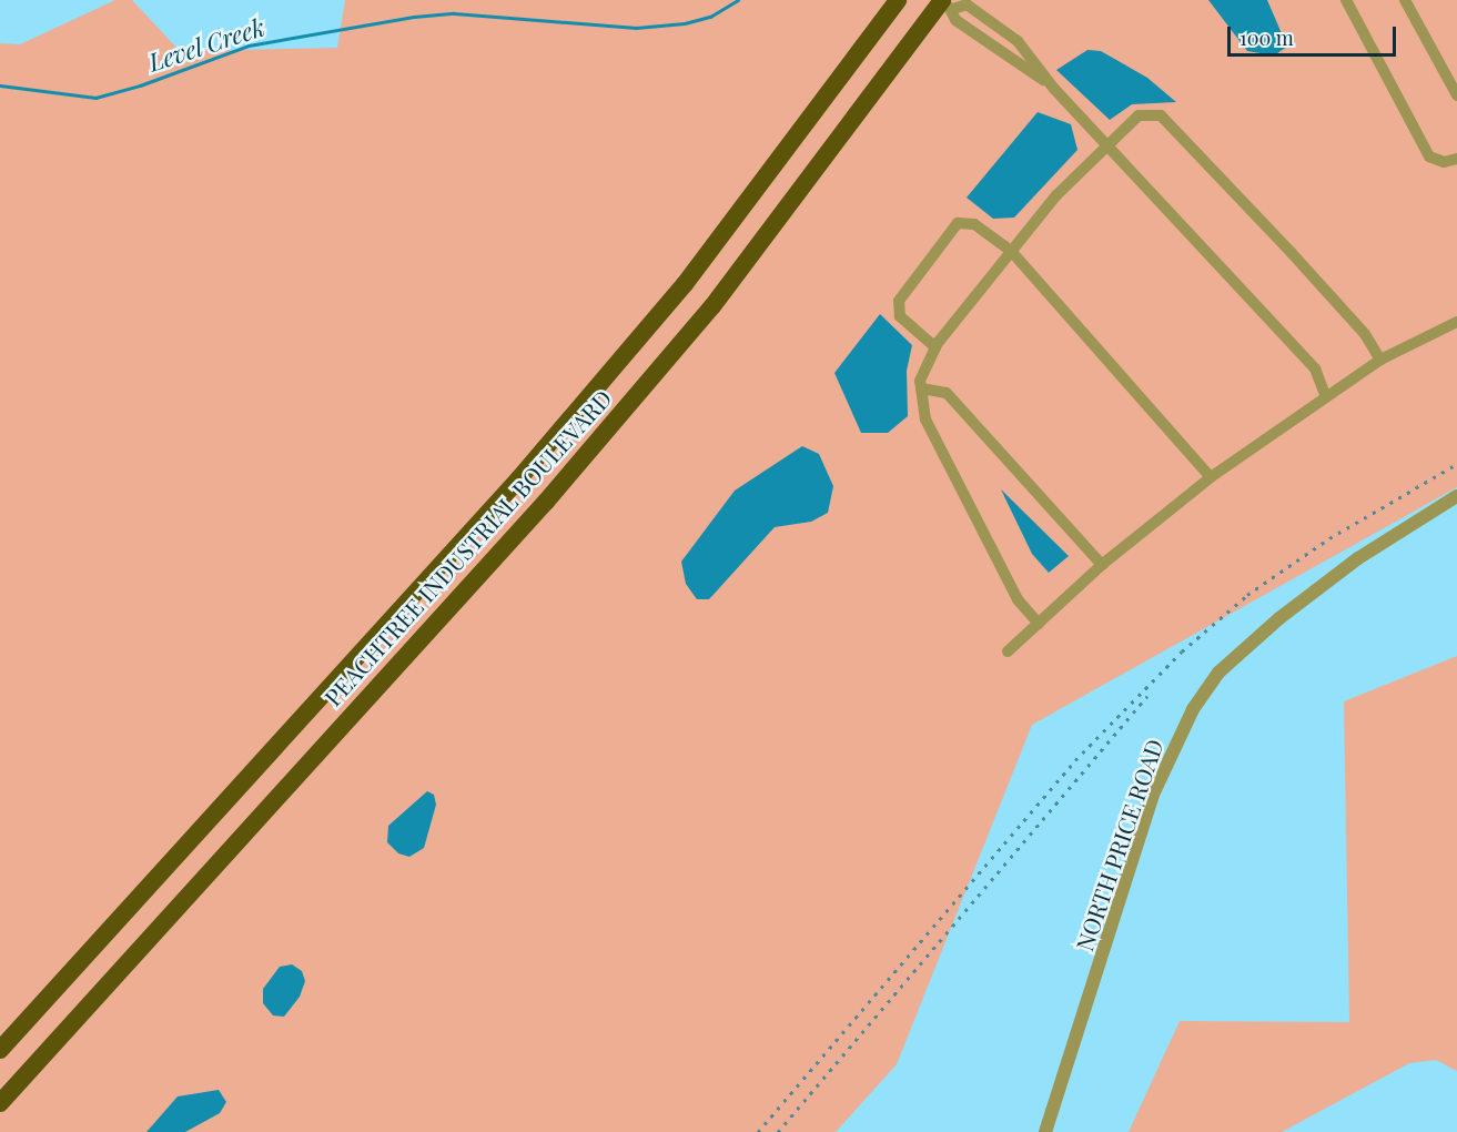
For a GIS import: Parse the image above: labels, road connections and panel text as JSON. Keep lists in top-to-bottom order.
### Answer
{
  "streets": {
    "highway": ["PEACHTREE INDUSTRIAL BOULEVARD"],
    "street": ["NORTH PRICE ROAD"]
  },
  "water": ["Level Creek"],
  "scale_bar": "100 m"
}
